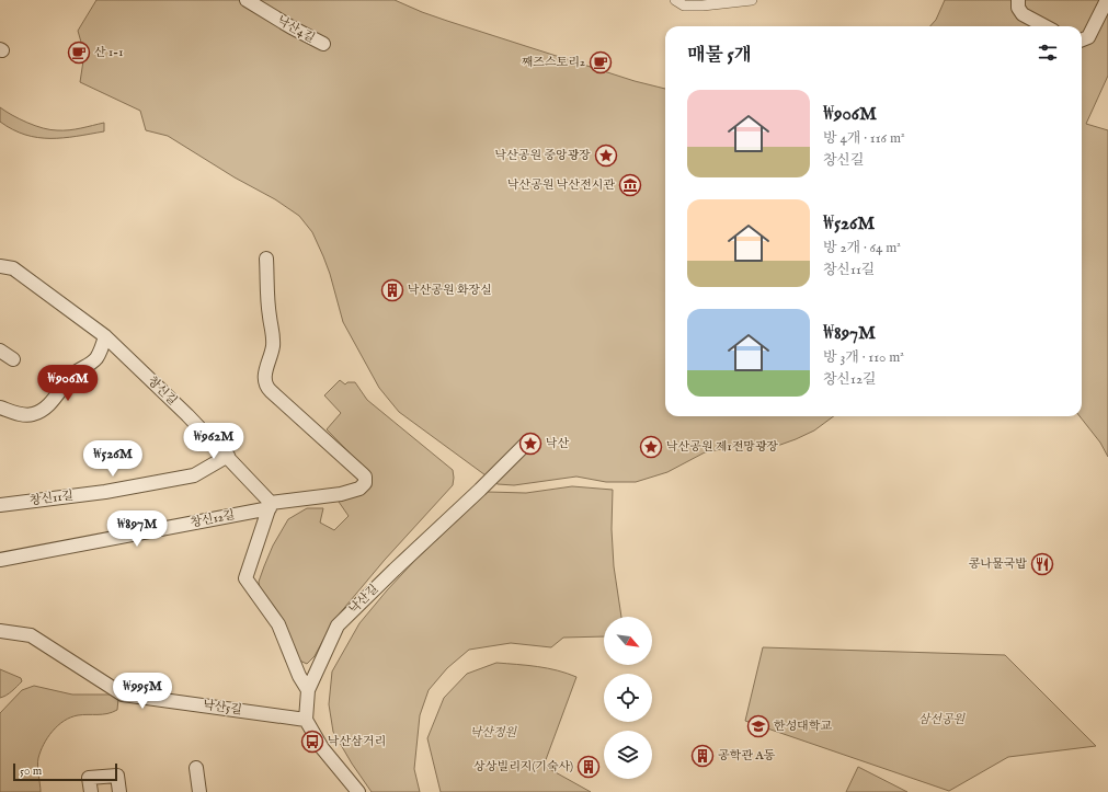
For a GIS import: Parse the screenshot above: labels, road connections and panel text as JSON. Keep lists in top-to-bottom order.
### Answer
{
  "streets": {
    "street": [
      "낙산4길",
      "창신길",
      "창신11길",
      "창신12길",
      "낙산길",
      "낙산5길"
    ]
  },
  "crossings": [
    ["창신길", "창신11길"],
    ["창신길", "창신12길"],
    ["낙산길", "낙산5길"]
  ],
  "parks": ["삼선공원", "낙산정원"],
  "places": {
    "cafe": ["산 1-1", "째즈스토리2"],
    "place": ["낙산공원 중앙광장", "낙산", "낙산공원 제1전망광장"],
    "museum": ["낙산공원 낙산전시관"],
    "building": ["낙산공원 화장실", "공학관 A동", "상상빌리지(기숙사)"],
    "restaurant": ["콩나물국밥"],
    "school or university": ["한성대학교"],
    "bus stop": ["낙산삼거리"]
  },
  "scale_bar": "50 m",
  "north": "bottom right",
  "page": {
    "heading": "매물 5개",
    "list": [
      {
        "name": "₩906M",
        "note": "방 4개 · 116 m² · 창신길"
      },
      {
        "name": "₩526M",
        "note": "방 2개 · 64 m² · 창신11길"
      },
      {
        "name": "₩897M",
        "note": "방 3개 · 110 m² · 창신12길"
      }
    ],
    "price": [
      "₩906M",
      "₩962M",
      "₩526M",
      "₩897M",
      "₩995M"
    ],
    "scale": "50 m"
  }
}
